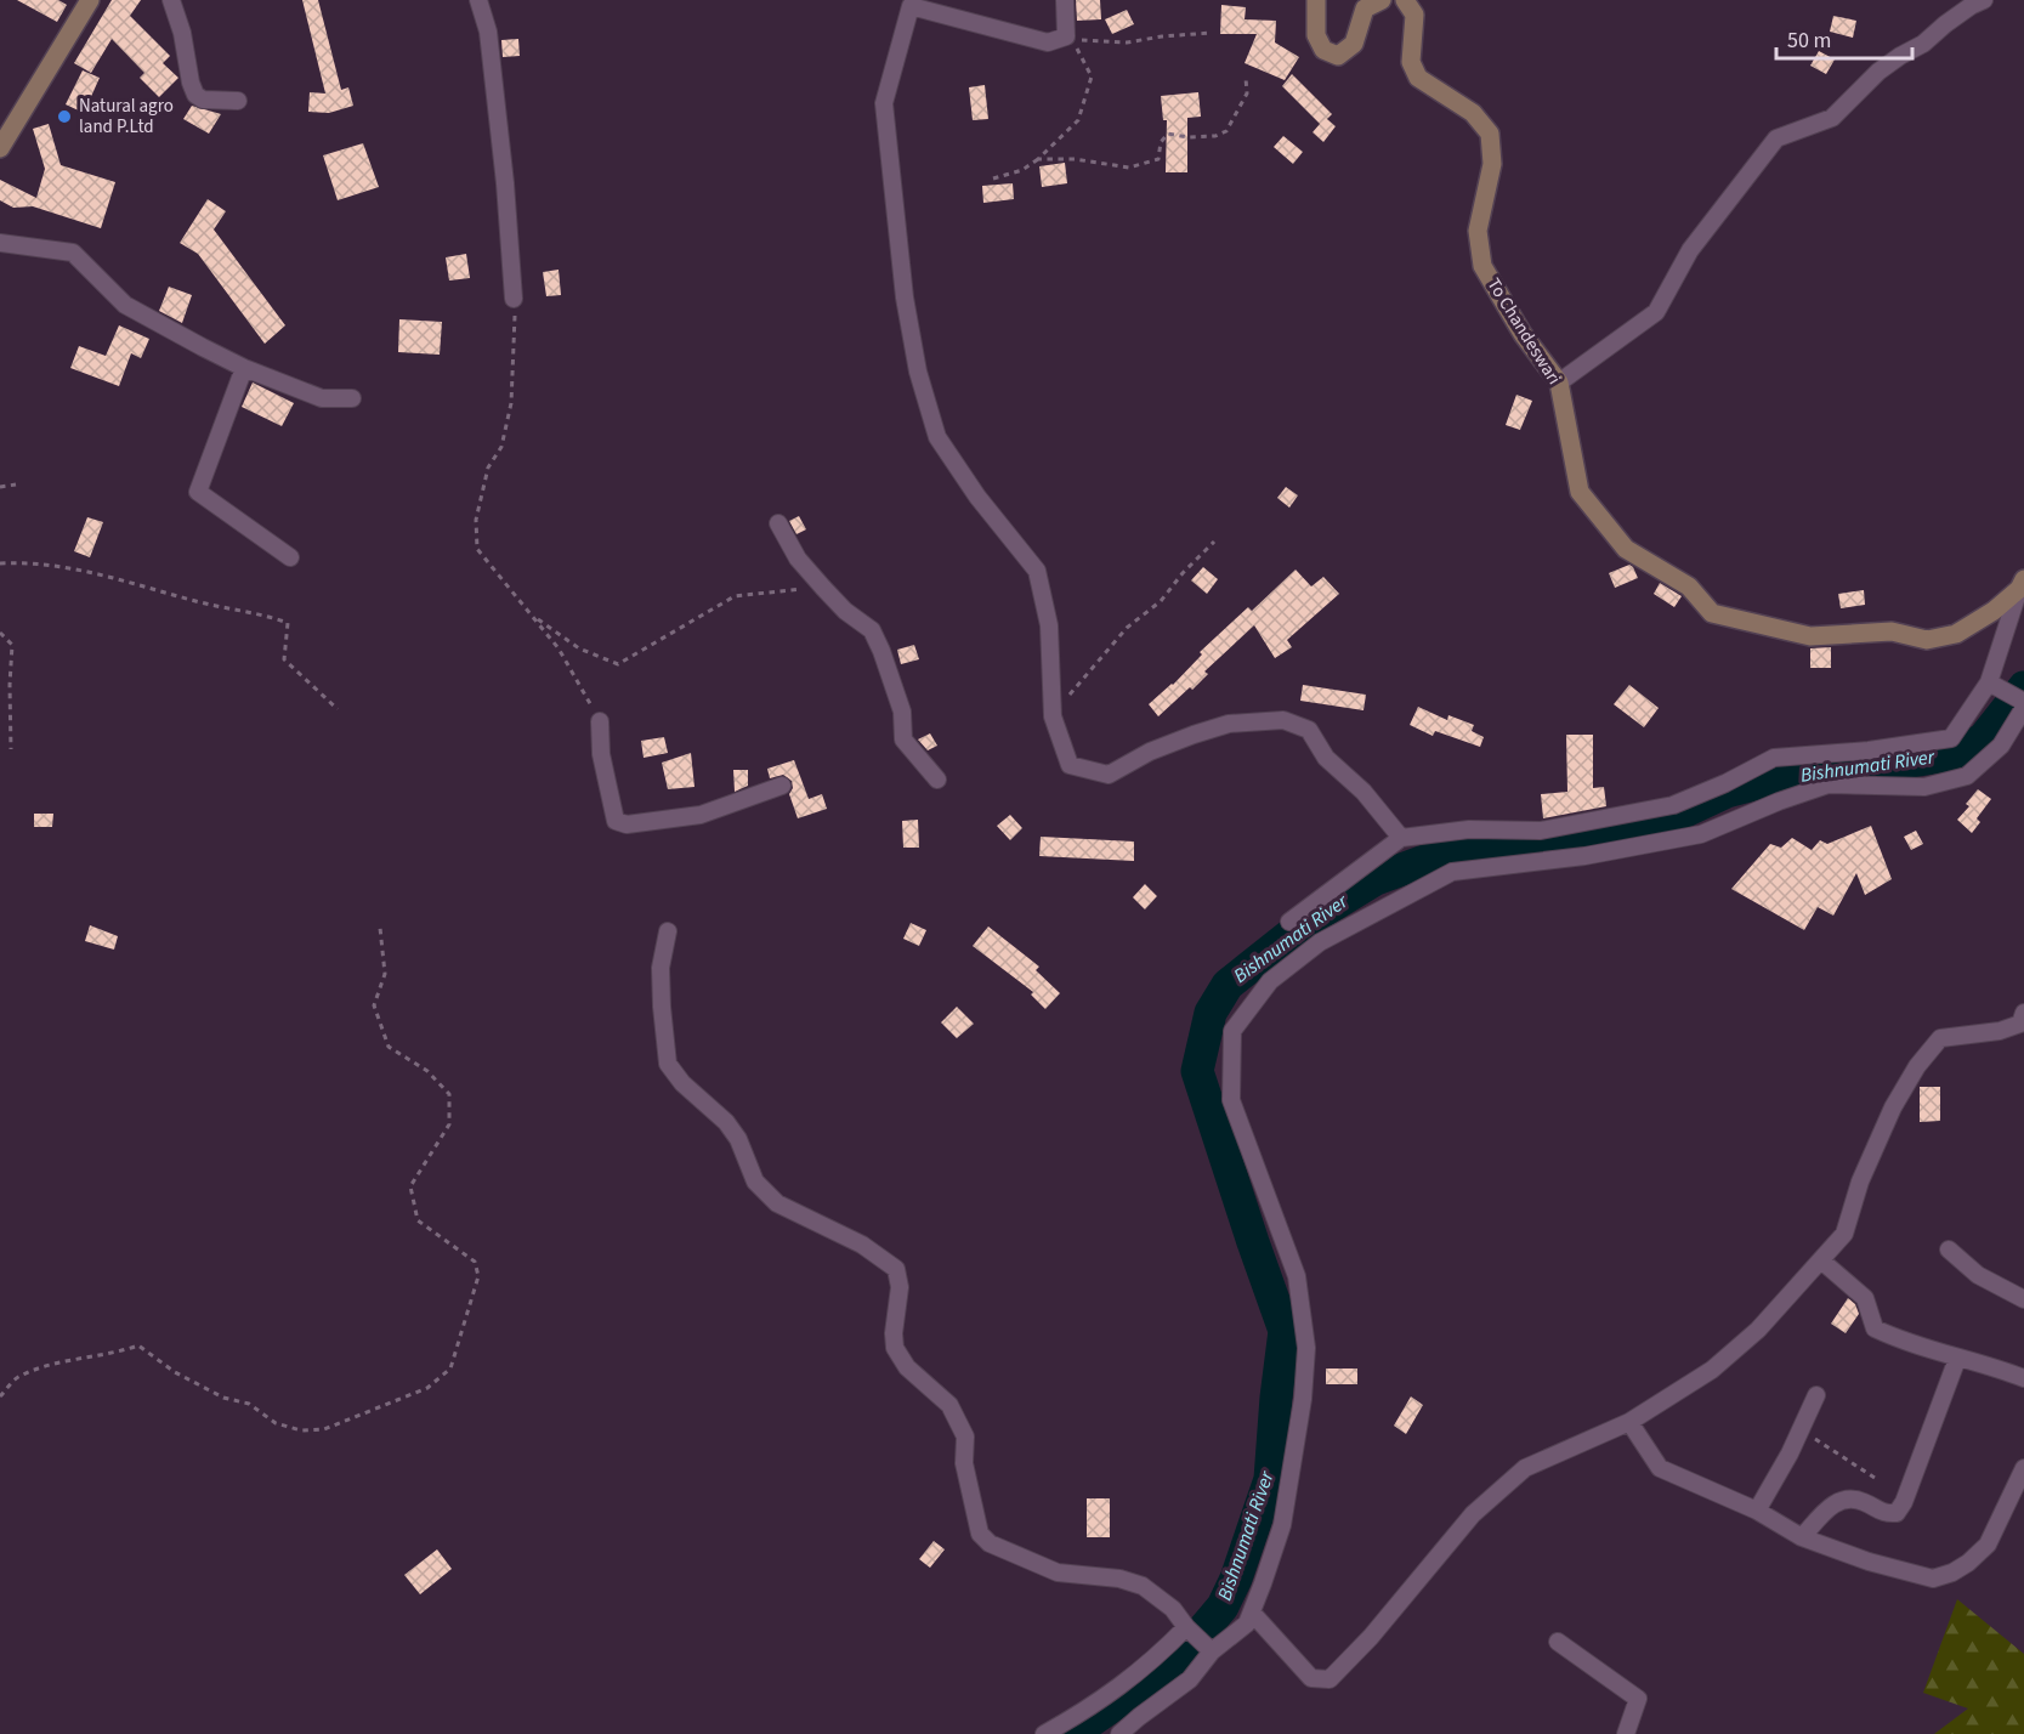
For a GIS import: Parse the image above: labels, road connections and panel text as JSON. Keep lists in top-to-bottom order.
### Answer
{
  "streets": {
    "street": ["To Chandeswari"]
  },
  "water": ["Bishnumati River"],
  "places": ["Natural agro land P.Ltd"],
  "scale_bar": "50 m"
}
